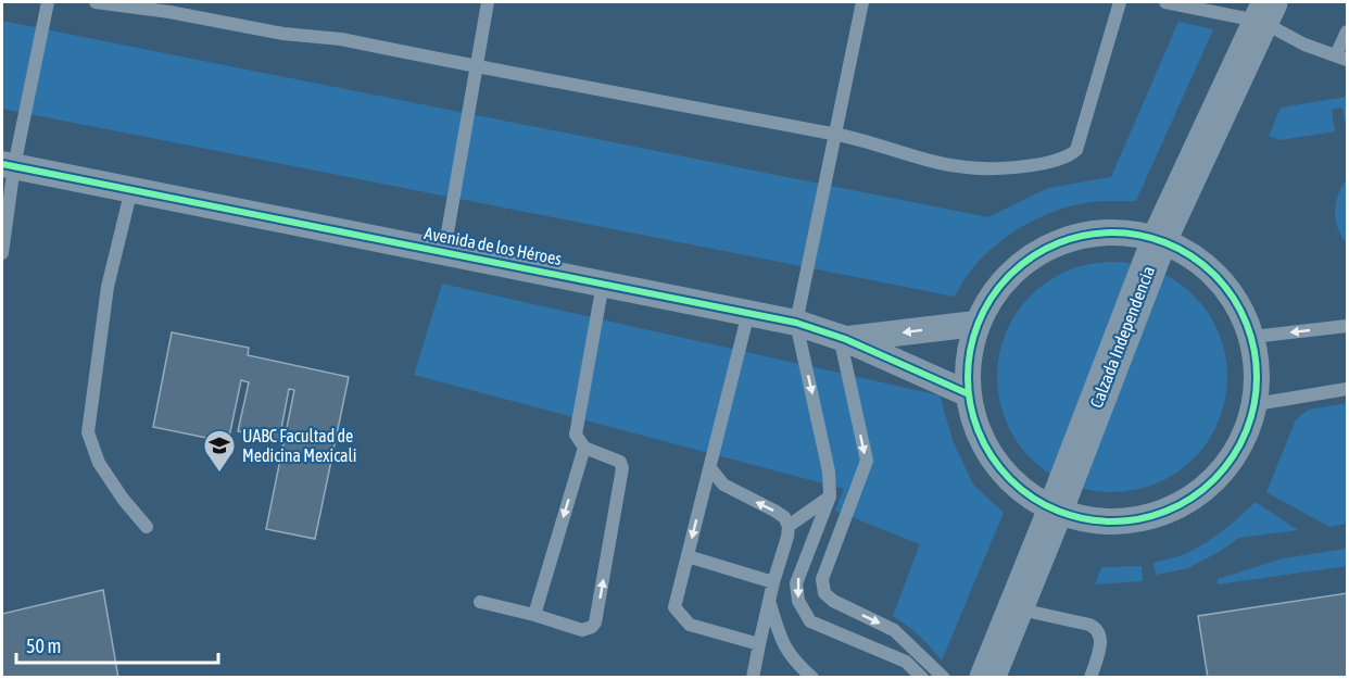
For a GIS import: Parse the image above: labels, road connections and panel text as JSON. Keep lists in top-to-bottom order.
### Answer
{
  "streets": {
    "main road": ["Calzada Independencia"],
    "street": ["Avenida de los Héroes"]
  },
  "places": {
    "school or university": ["UABC Facultad de Medicina Mexicali"]
  },
  "scale_bar": "50 m"
}
